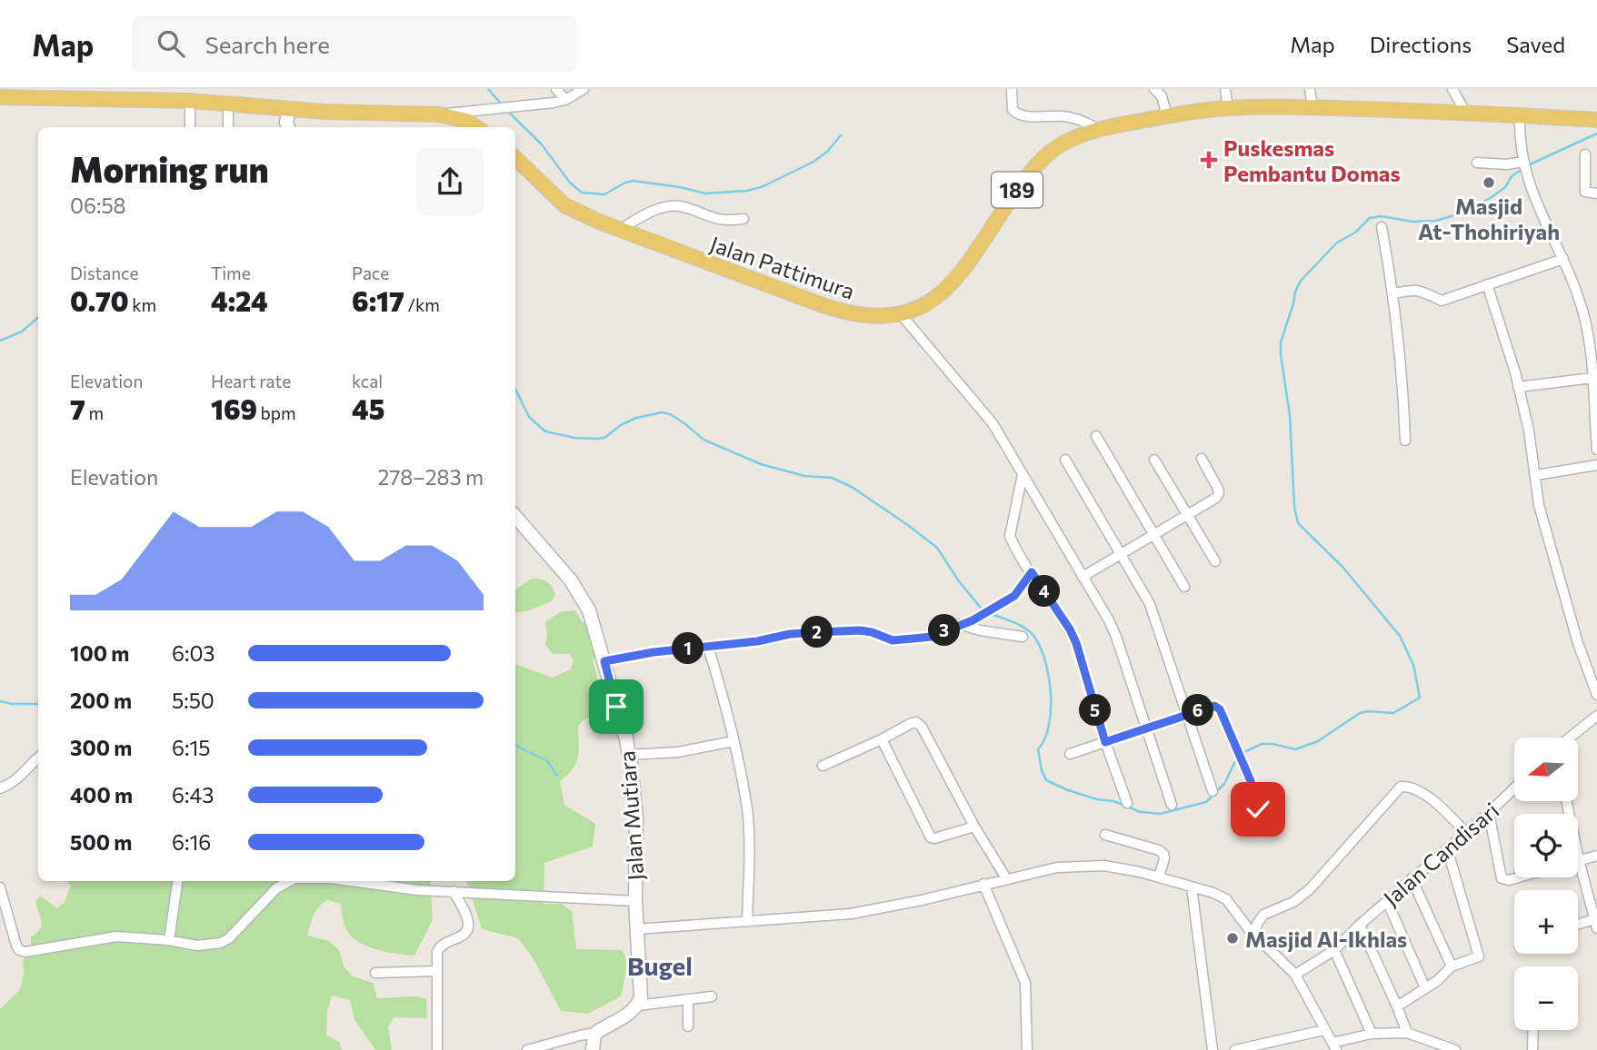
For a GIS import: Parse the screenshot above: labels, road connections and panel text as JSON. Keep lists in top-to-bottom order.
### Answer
{
  "streets": {
    "main road": ["189", "Jalan Pattimura"],
    "street": ["Jalan Mutiara", "Jalan Candisari"]
  },
  "districts": ["Bugel"],
  "places": {
    "health": ["Puskesmas Pembantu Domas"],
    "other": ["Masjid At-Thohiriyah", "Masjid Al-Ikhlas"]
  },
  "north": "left",
  "page": {
    "header": "Map",
    "search": "Search here",
    "nav": ["Map", "Directions", "Saved"],
    "heading": ["Morning run", "06:58"],
    "stats": [
      ["Distance", "0.70 km"],
      ["Time", "4:24"],
      ["Pace", "6:17 /km"],
      ["Elevation", "7 m"],
      ["Heart rate", "169 bpm"],
      ["kcal", "45"]
    ],
    "chart": ["Elevation", "278–283 m"],
    "pins": [
      "4",
      "3",
      "2",
      "1",
      "5",
      "6"
    ],
    "list": [
      {
        "name": "100 m",
        "note": "6:03"
      },
      {
        "name": "200 m",
        "note": "5:50"
      },
      {
        "name": "300 m",
        "note": "6:15"
      },
      {
        "name": "400 m",
        "note": "6:43"
      },
      {
        "name": "500 m",
        "note": "6:16"
      }
    ],
    "map_buttons": ["+", "−"]
  }
}
